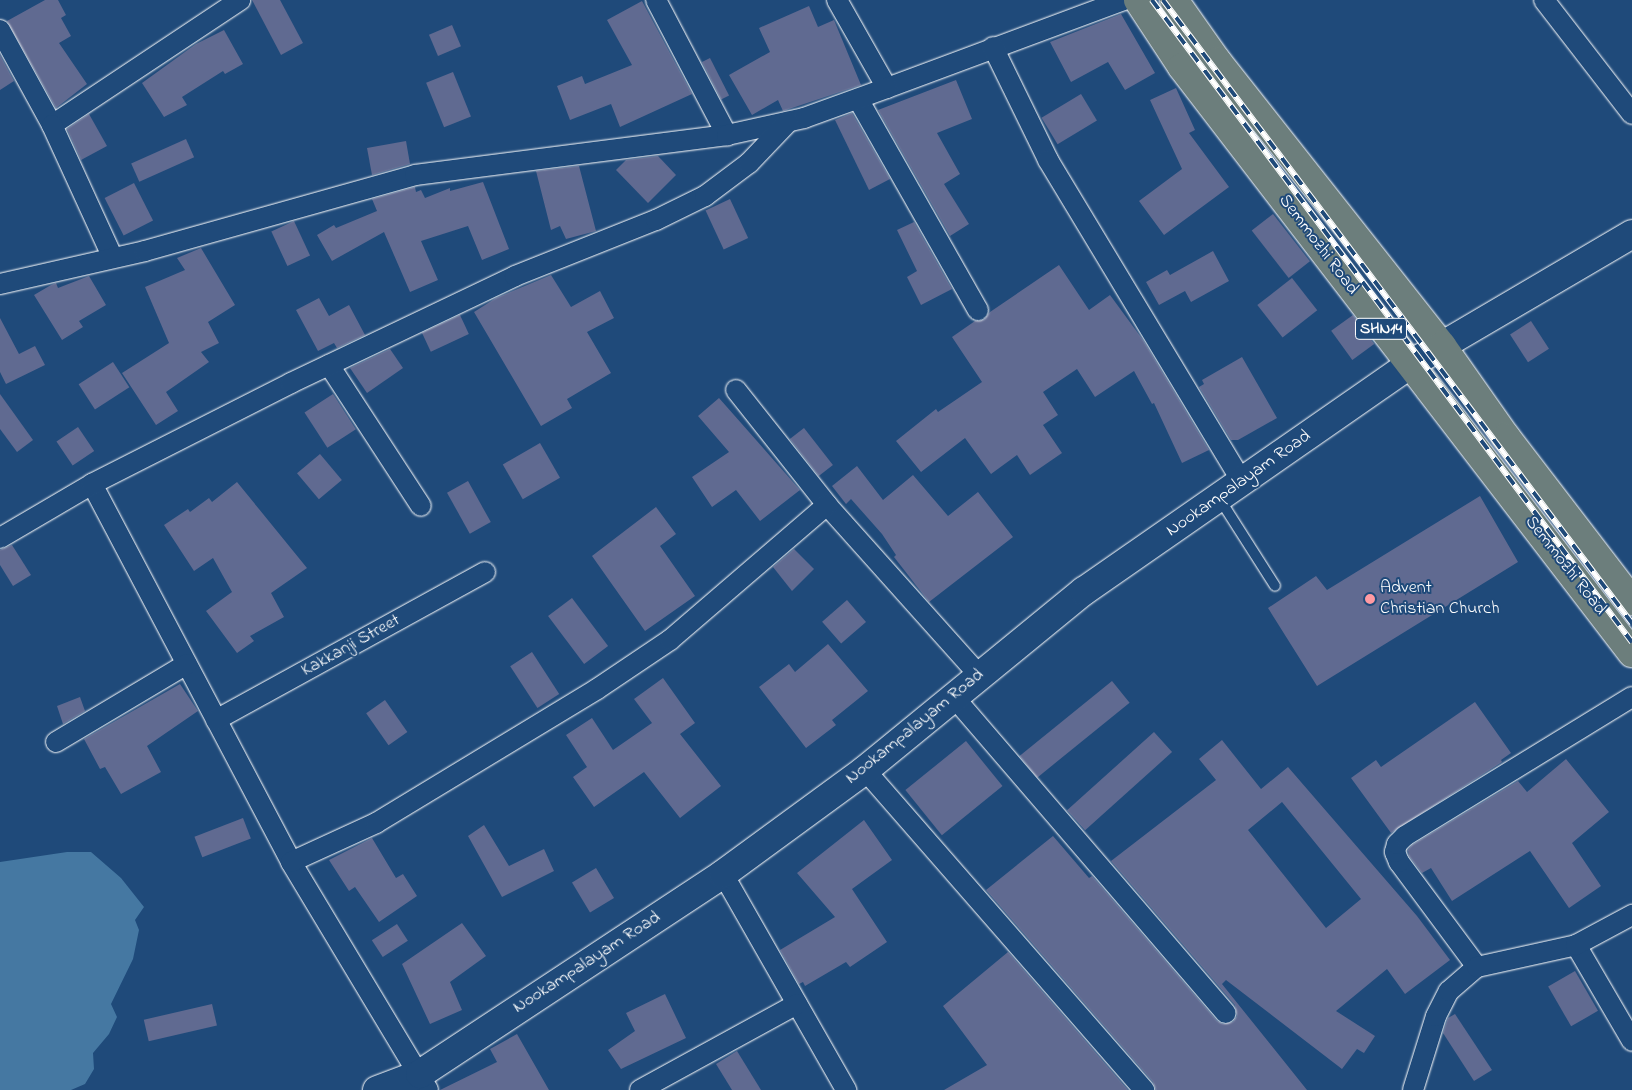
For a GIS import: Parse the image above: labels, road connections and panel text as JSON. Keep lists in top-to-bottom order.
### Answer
{
  "streets": {
    "main road": ["Semmozhi Road", "SHN14"],
    "street": ["Nookampalayam Road", "Kakkanji Street"]
  },
  "crossings": [
    ["Semmozhi Road", "Nookampalayam Road"]
  ],
  "places": ["Advent Christian Church"]
}
